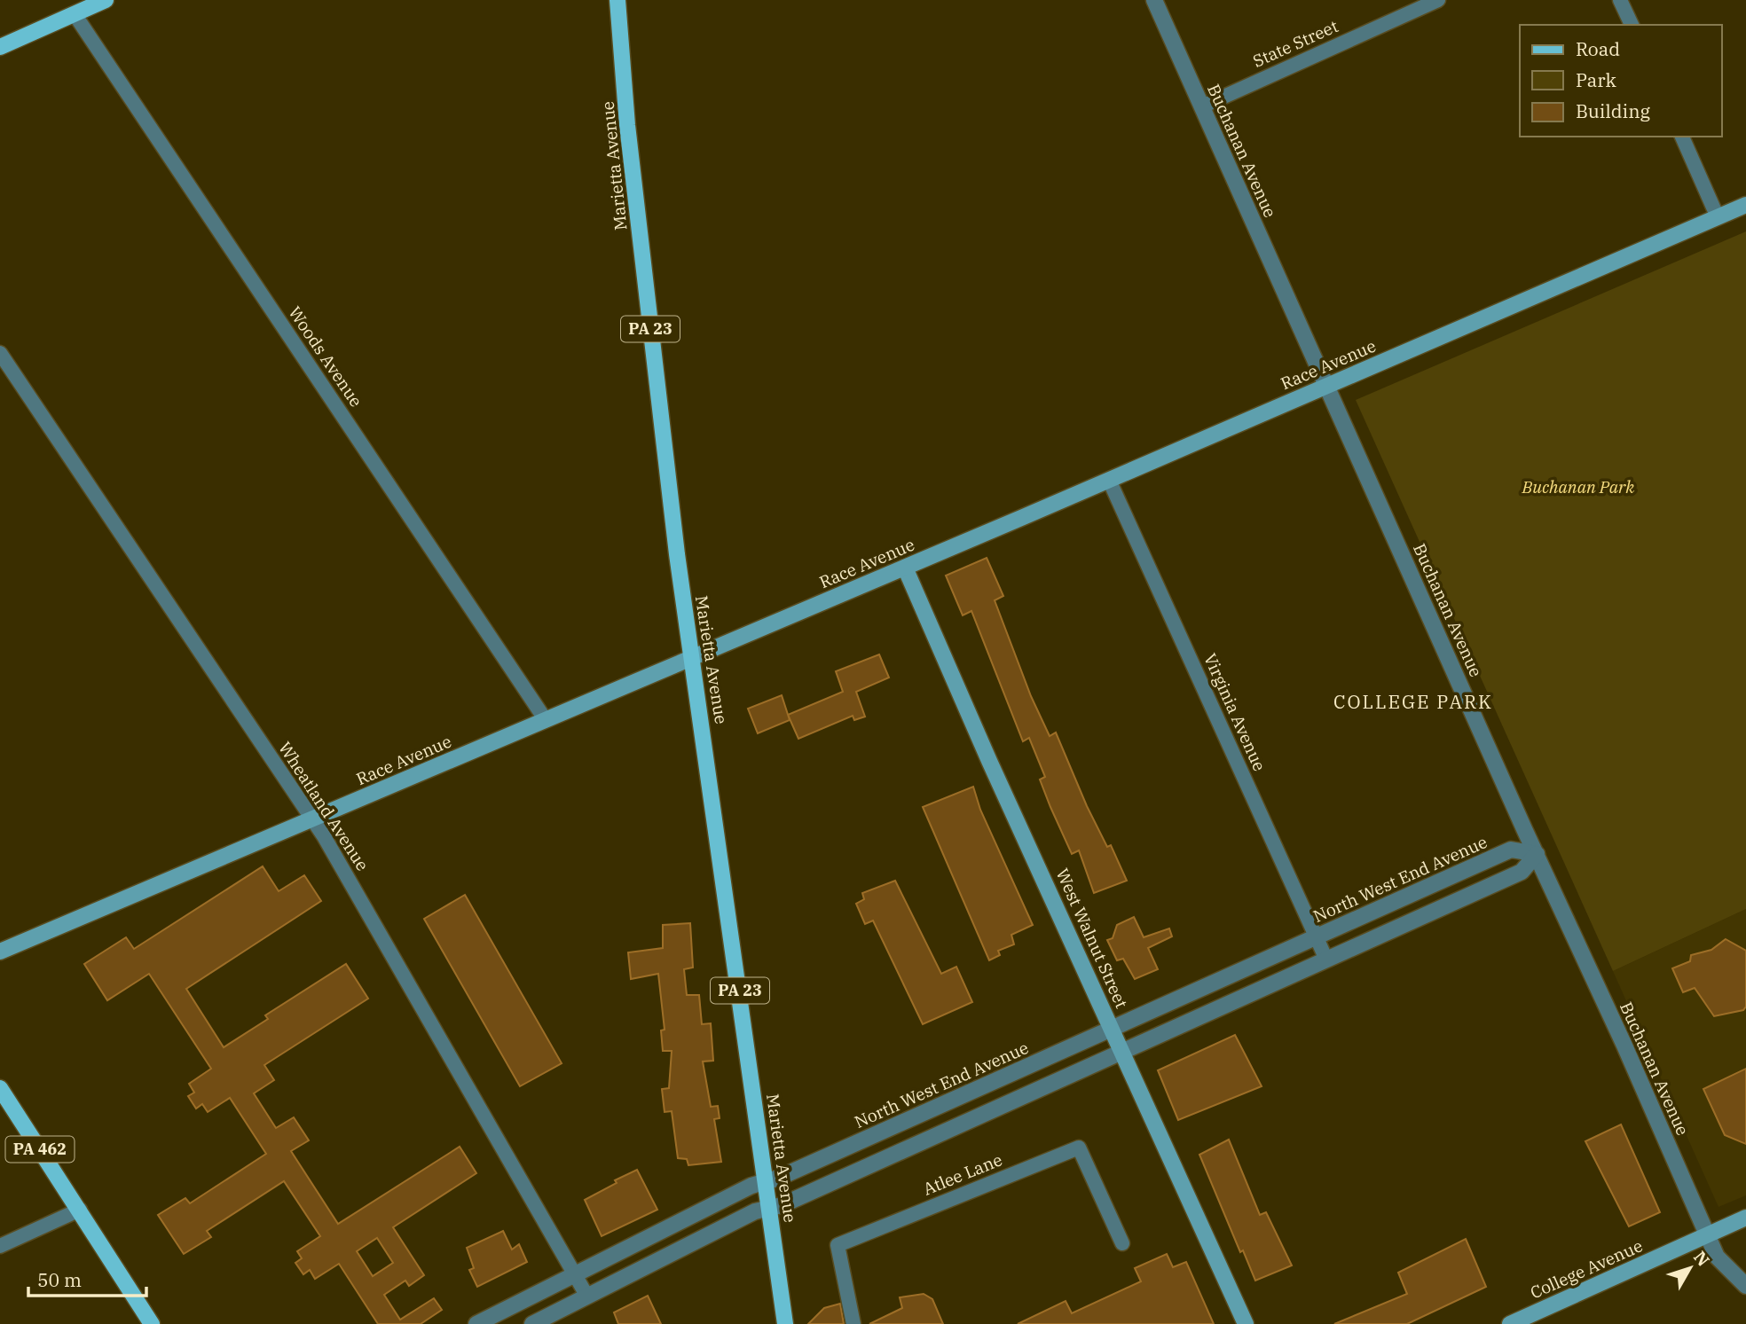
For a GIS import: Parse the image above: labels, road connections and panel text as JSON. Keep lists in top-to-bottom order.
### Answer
{
  "streets": {
    "main road": [
      "Marietta Avenue",
      "PA 23",
      "Race Avenue",
      "West Walnut Street",
      "PA 462",
      "College Avenue"
    ],
    "street": [
      "State Street",
      "Buchanan Avenue",
      "Woods Avenue",
      "Virginia Avenue",
      "Wheatland Avenue",
      "North West End Avenue",
      "Atlee Lane"
    ]
  },
  "crossings": [
    ["State Street", "Buchanan Avenue"],
    ["Buchanan Avenue", "Race Avenue"],
    ["Buchanan Avenue", "North West End Avenue"],
    ["Buchanan Avenue", "College Avenue"],
    ["Marietta Avenue", "Race Avenue"],
    ["Marietta Avenue", "North West End Avenue"],
    ["Woods Avenue", "Race Avenue"],
    ["Race Avenue", "Virginia Avenue"],
    ["Race Avenue", "Wheatland Avenue"],
    ["Race Avenue", "West Walnut Street"],
    ["Virginia Avenue", "North West End Avenue"],
    ["Wheatland Avenue", "North West End Avenue"],
    ["North West End Avenue", "West Walnut Street"]
  ],
  "districts": ["COLLEGE PARK"],
  "parks": ["Buchanan Park"],
  "legend": ["Road", "Park", "Building"],
  "scale_bar": "50 m",
  "north": "top right"
}
